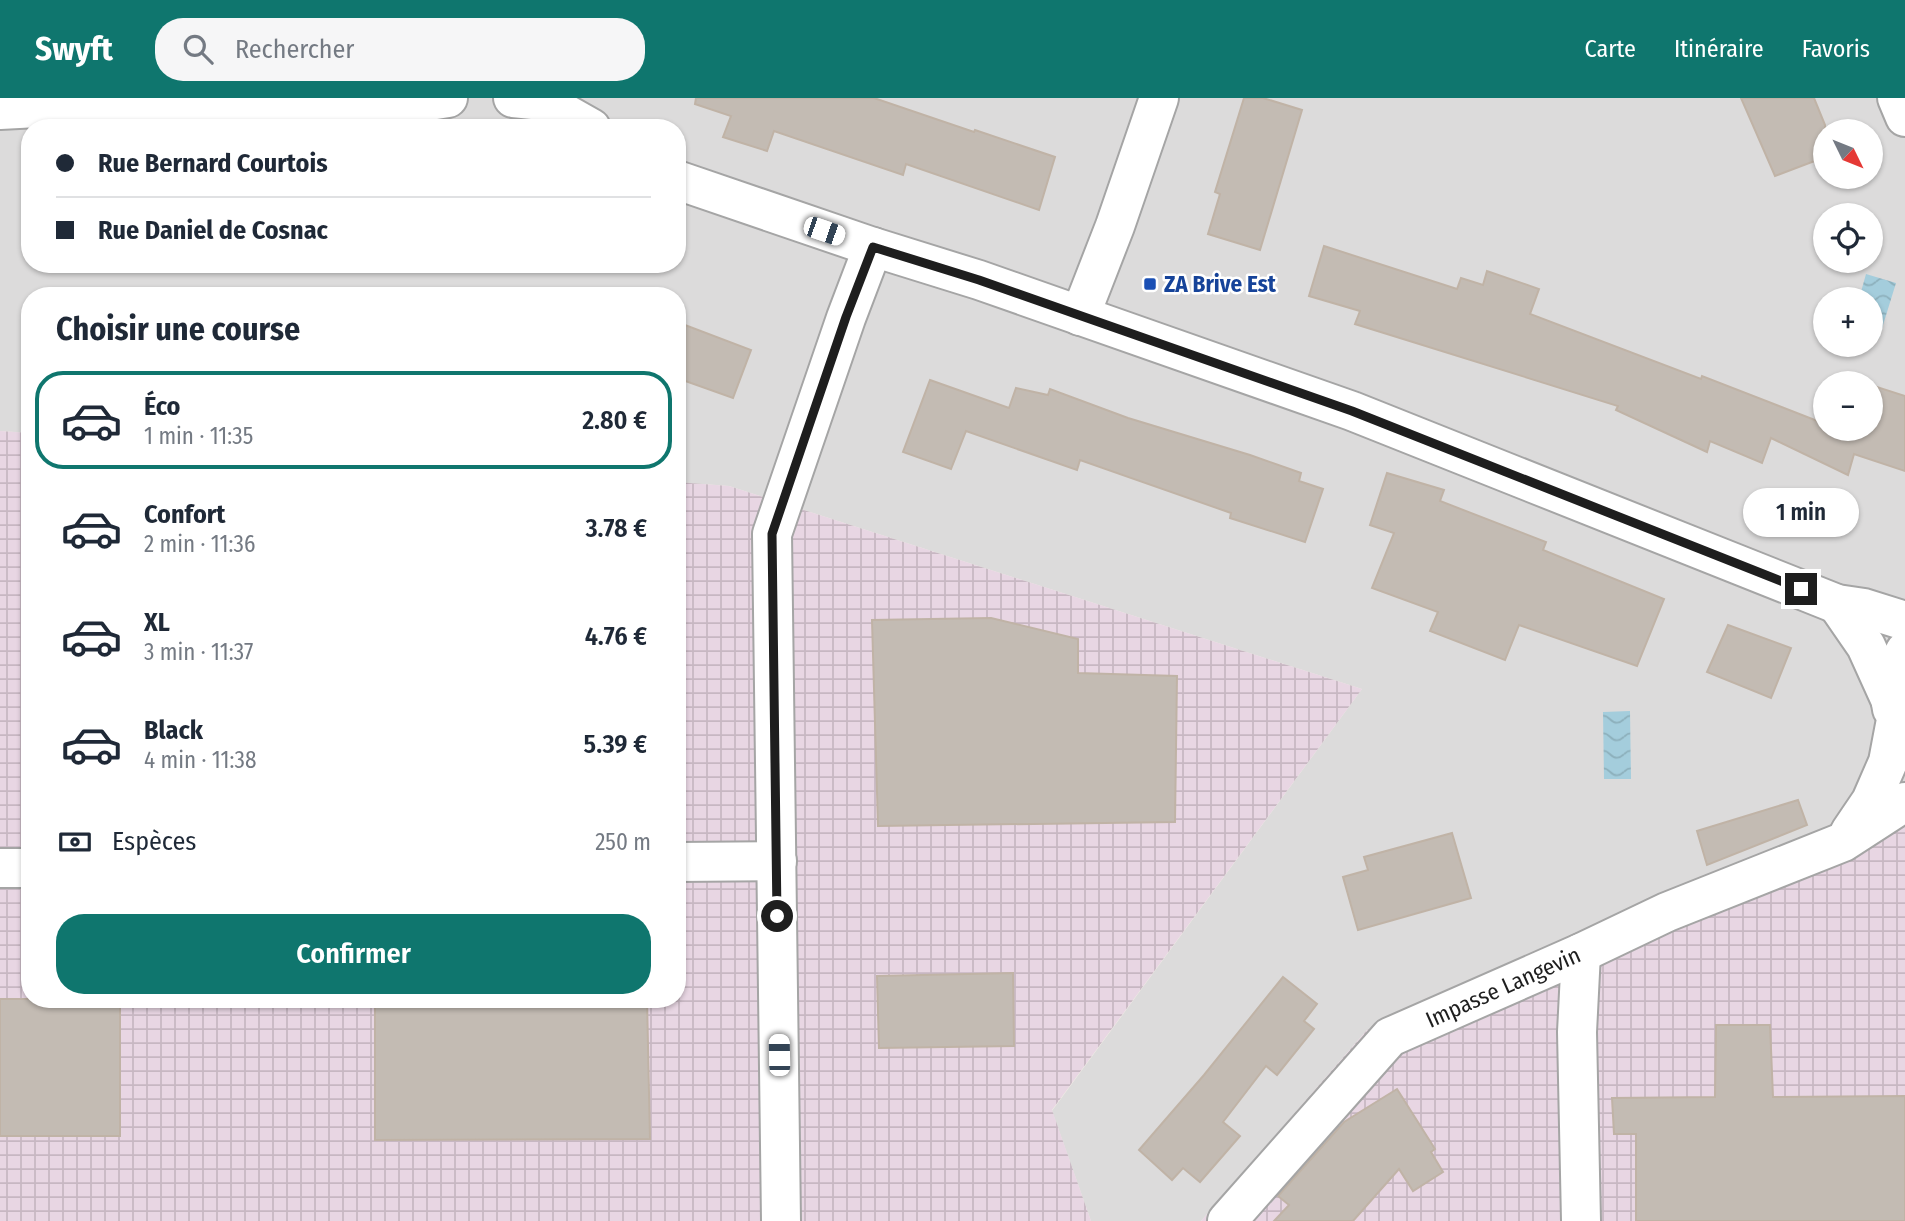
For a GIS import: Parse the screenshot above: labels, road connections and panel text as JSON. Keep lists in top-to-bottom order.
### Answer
{
  "streets": {
    "street": ["Impasse Langevin"]
  },
  "places": {
    "transit": ["ZA Brive Est"]
  },
  "north": "bottom right",
  "page": {
    "header": "Swyft",
    "search": "Rechercher",
    "nav": ["Carte", "Itinéraire", "Favoris"],
    "map_buttons": ["+", "−"],
    "banner": ["Rue Bernard Courtois", "Rue Daniel de Cosnac"],
    "heading": "Choisir une course",
    "list": [
      {
        "name": "Éco",
        "note": "1 min · 11:35",
        "value": "2.80 €"
      },
      {
        "name": "Confort",
        "note": "2 min · 11:36",
        "value": "3.78 €"
      },
      {
        "name": "XL",
        "note": "3 min · 11:37",
        "value": "4.76 €"
      },
      {
        "name": "Black",
        "note": "4 min · 11:38",
        "value": "5.39 €"
      }
    ],
    "bubble": "1 min",
    "pay": ["Espèces", "250 m"],
    "buttons": "Confirmer"
  }
}
